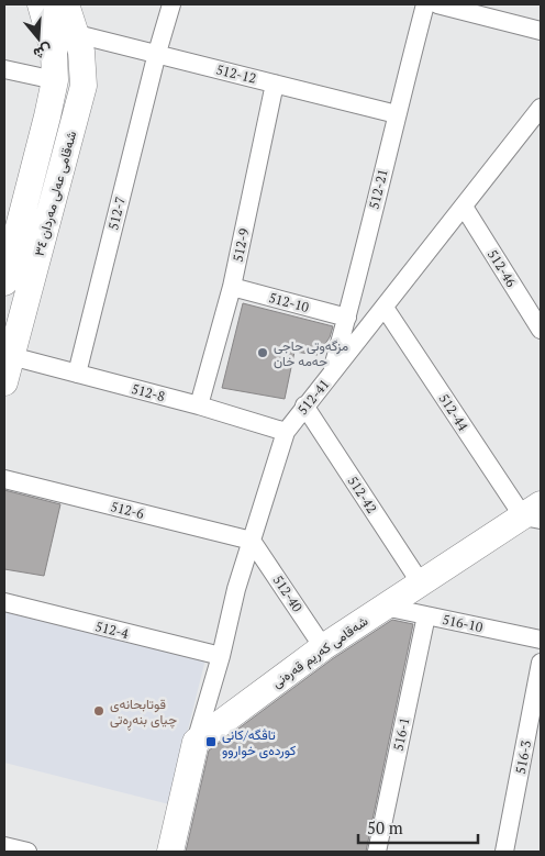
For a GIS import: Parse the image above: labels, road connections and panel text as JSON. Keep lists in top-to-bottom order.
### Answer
{
  "streets": {
    "main road": ["شەقامی عەلی مەردان ٣٤", "شەقامی کەریم قەرەنی"],
    "street": [
      "512-12",
      "512-21",
      "512-7",
      "512-9",
      "512-46",
      "512-10",
      "512-8",
      "512-41",
      "512-44",
      "512-42",
      "512-6",
      "512-40",
      "516-10",
      "512-4",
      "516-1",
      "516-3"
    ]
  },
  "crossings": [
    ["512-12", "512-21"],
    ["512-12", "شەقامی عەلی مەردان ٣٤"],
    ["512-12", "512-7"],
    ["512-12", "512-9"],
    ["512-21", "512-10"],
    ["512-21", "512-41"],
    ["شەقامی عەلی مەردان ٣٤", "512-8"],
    ["512-7", "512-8"],
    ["512-9", "512-10"],
    ["512-9", "512-8"],
    ["512-46", "512-41"],
    ["512-8", "512-41"],
    ["512-41", "512-44"],
    ["512-41", "512-42"],
    ["512-41", "512-6"],
    ["512-41", "512-40"],
    ["512-41", "512-4"],
    ["512-41", "شەقامی کەریم قەرەنی"],
    ["512-44", "شەقامی کەریم قەرەنی"],
    ["512-42", "شەقامی کەریم قەرەنی"],
    ["512-6", "512-40"],
    ["512-40", "شەقامی کەریم قەرەنی"],
    ["516-10", "شەقامی کەریم قەرەنی"],
    ["516-10", "516-1"]
  ],
  "places": {
    "other": ["مزگەوتی حاجی حەمە خان", "قوتابحانەی چیای بنەڕەتی"],
    "transit": ["تاڤگە/کانی کوردەی خواروو"]
  },
  "scale_bar": "50 m",
  "north": "bottom"
}
